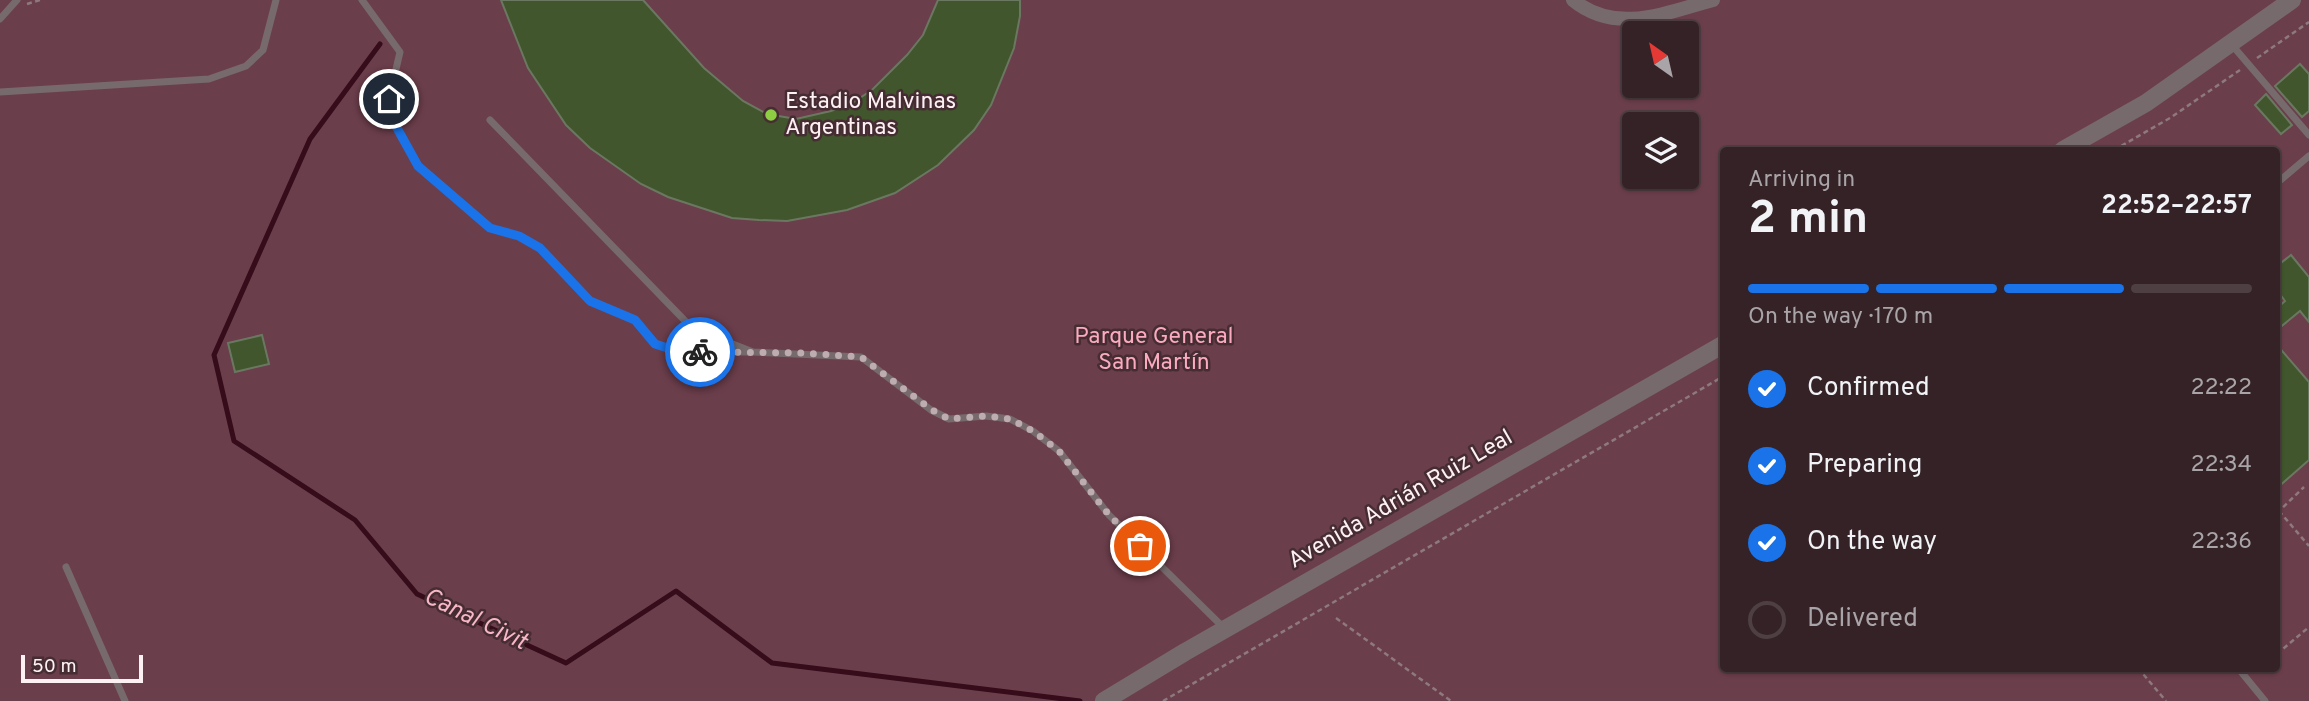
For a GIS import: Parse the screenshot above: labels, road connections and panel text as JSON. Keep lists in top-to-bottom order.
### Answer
{
  "streets": {
    "street": ["Avenida Adrián Ruiz Leal"]
  },
  "water": ["Canal Civit"],
  "parks": ["Parque General San Martín"],
  "places": ["Estadio Malvinas Argentinas"],
  "scale_bar": "50 m",
  "north": "top left",
  "page": {
    "heading": ["2 min", "Arriving in", "22:52–22:57"],
    "bar": "On the way · 170 m",
    "list": [
      ["Confirmed", "22:22"],
      ["Preparing", "22:34"],
      ["On the way", "22:36"],
      "Delivered"
    ],
    "scale": "50 m"
  }
}
